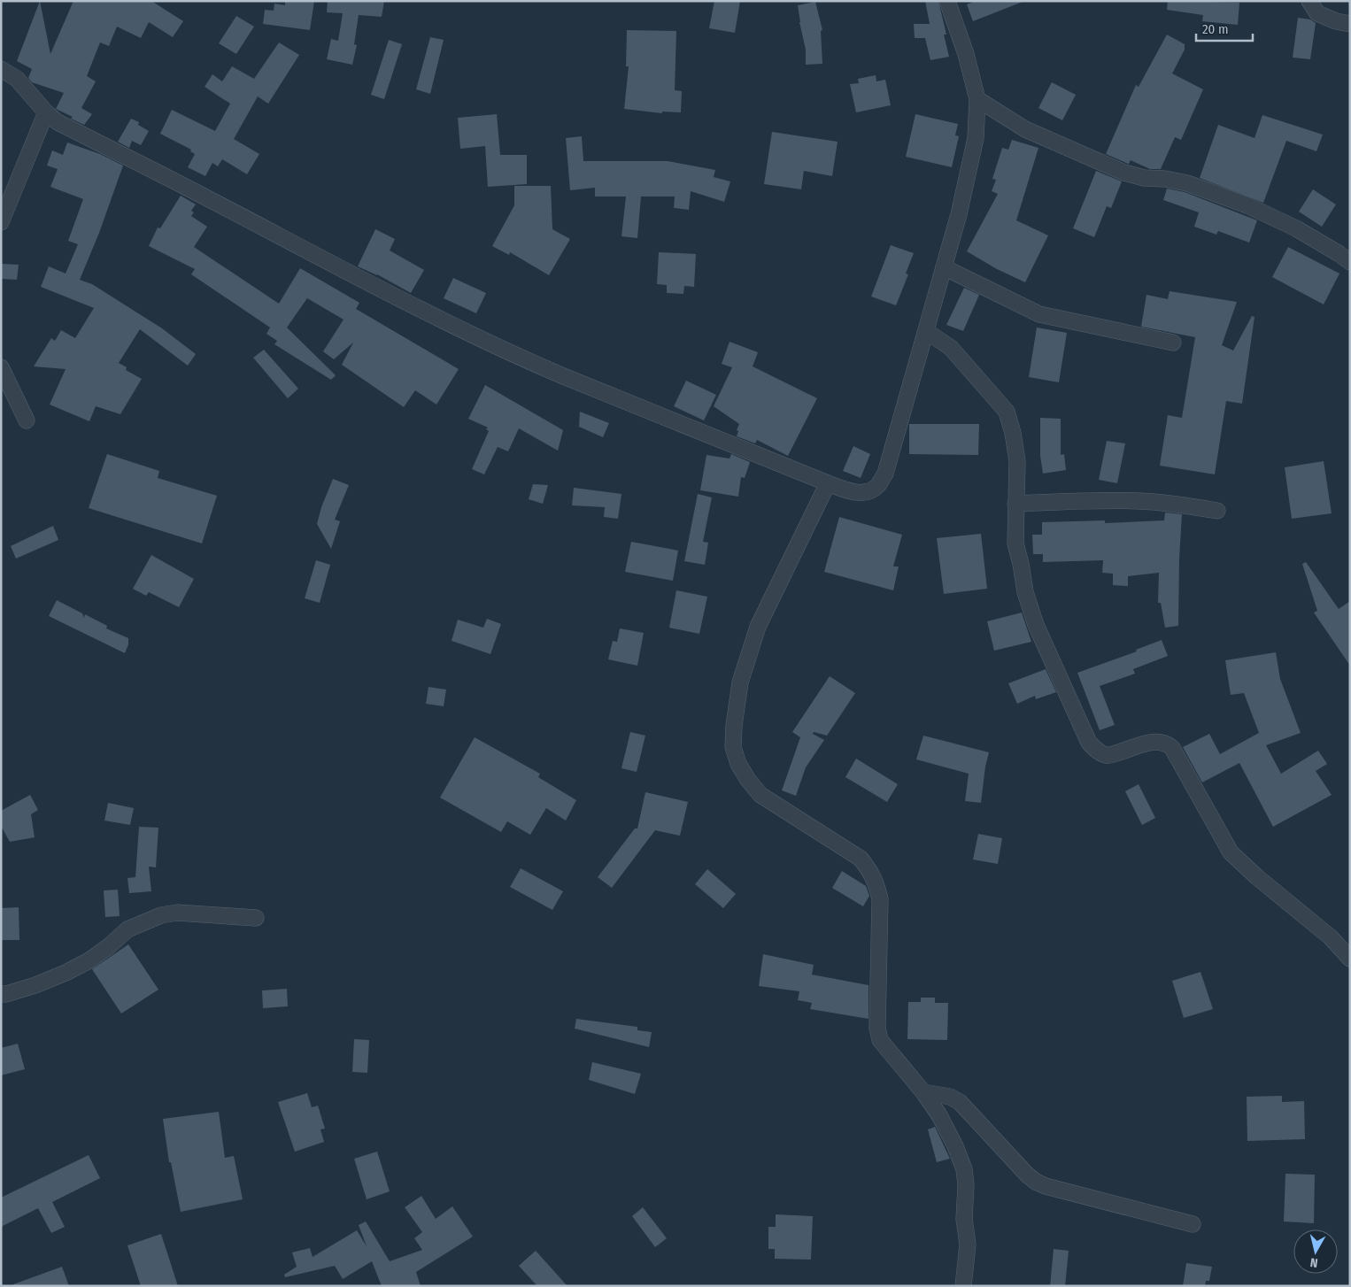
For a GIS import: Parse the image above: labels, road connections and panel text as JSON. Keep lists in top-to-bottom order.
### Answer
{
  "scale_bar": "20 m",
  "north": "bottom"
}
